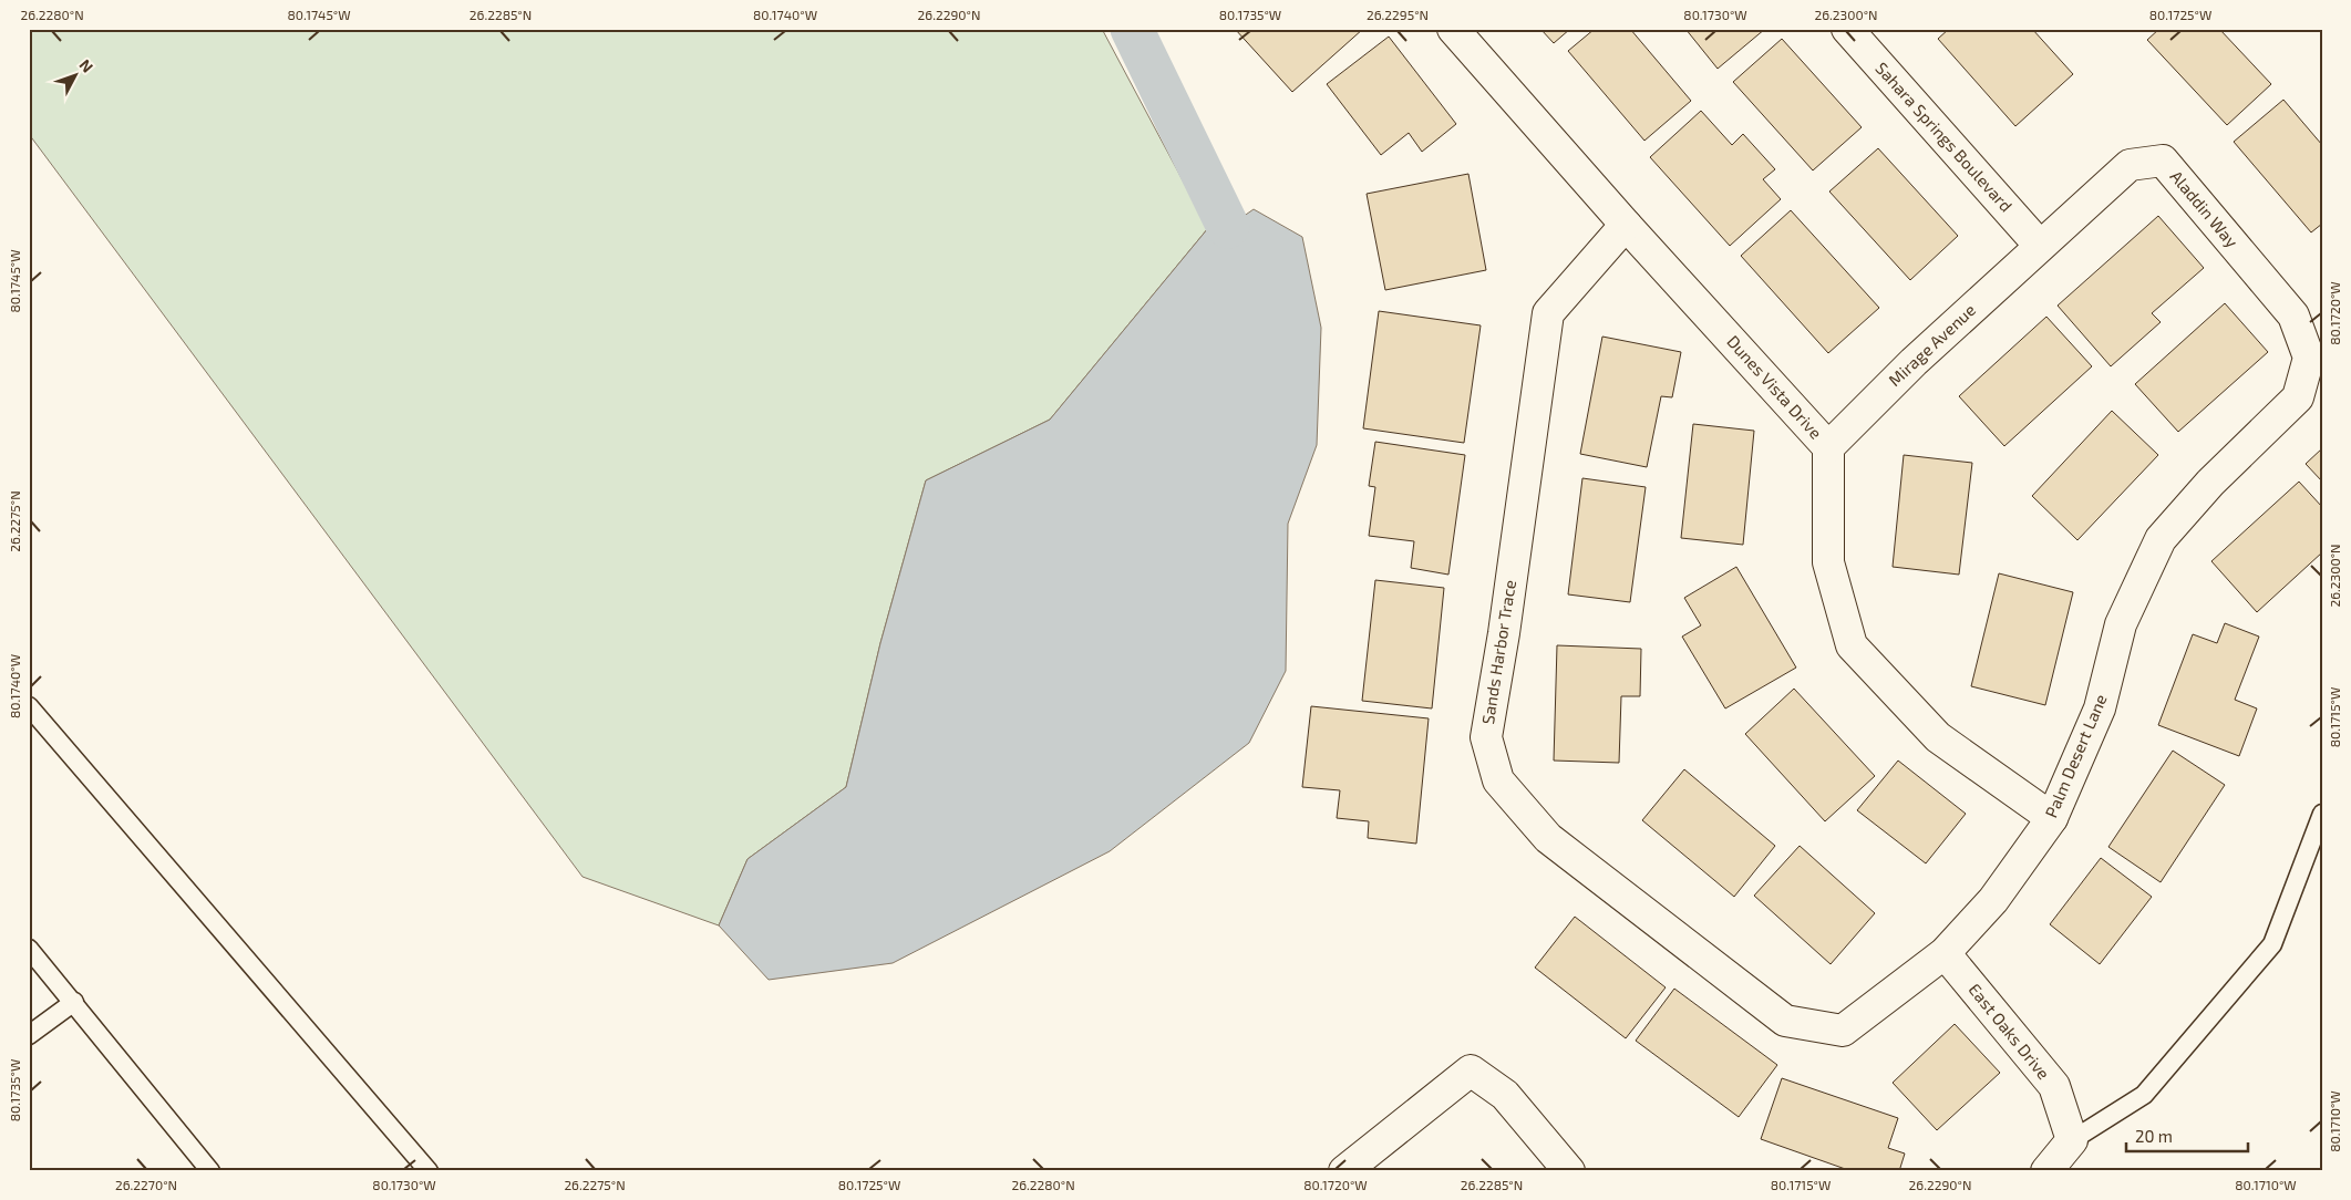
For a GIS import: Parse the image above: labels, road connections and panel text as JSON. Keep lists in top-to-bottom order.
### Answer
{
  "streets": {
    "street": [
      "Sahara Springs Boulevard",
      "Aladdin Way",
      "Mirage Avenue",
      "Dunes Vista Drive",
      "Sands Harbor Trace",
      "Palm Desert Lane",
      "East Oaks Drive"
    ]
  },
  "crossings": [
    ["Sahara Springs Boulevard", "Aladdin Way"],
    ["Sahara Springs Boulevard", "Mirage Avenue"],
    ["Aladdin Way", "Mirage Avenue"],
    ["Aladdin Way", "Palm Desert Lane"],
    ["Mirage Avenue", "Dunes Vista Drive"],
    ["Dunes Vista Drive", "Sands Harbor Trace"],
    ["Dunes Vista Drive", "Palm Desert Lane"],
    ["Sands Harbor Trace", "Palm Desert Lane"],
    ["Sands Harbor Trace", "East Oaks Drive"],
    ["Palm Desert Lane", "East Oaks Drive"]
  ],
  "scale_bar": "20 m",
  "north": "top right",
  "coordinates": [
    "26.2280°N",
    "80.1745°W",
    "26.2285°N",
    "80.1740°W",
    "26.2290°N",
    "80.1735°W",
    "26.2295°N",
    "80.1730°W",
    "26.2300°N",
    "80.1725°W",
    "80.1720°W",
    "26.2275°N",
    "80.1715°W",
    "80.1710°W",
    "26.2270°N"
  ]
}
